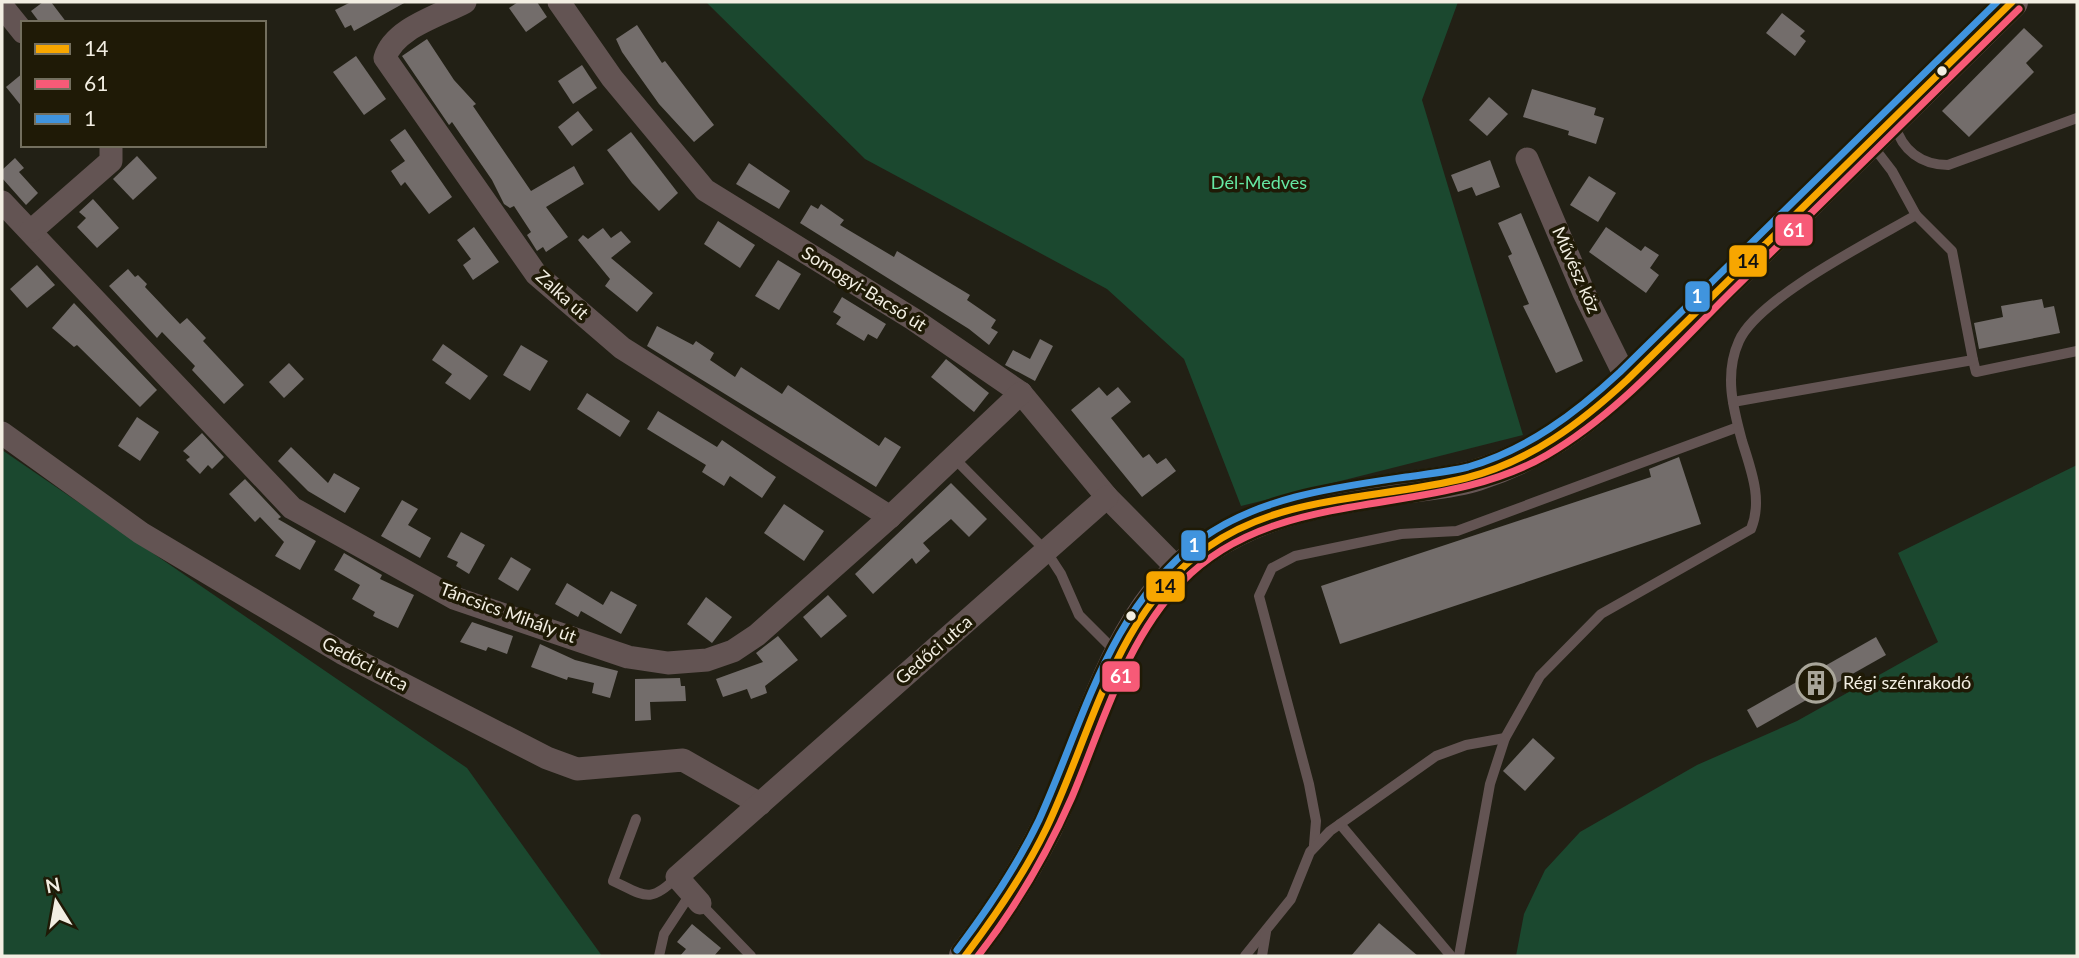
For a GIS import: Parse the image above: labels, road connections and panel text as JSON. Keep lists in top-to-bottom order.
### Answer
{
  "streets": {
    "street": [
      "Művész köz",
      "Somogyi-Bacsó út",
      "Zalka út",
      "Táncsics Mihály út",
      "Gedőci utca"
    ]
  },
  "crossings": [
    ["Somogyi-Bacsó út", "Táncsics Mihály út"],
    ["Somogyi-Bacsó út", "Gedőci utca"],
    ["Zalka út", "Táncsics Mihály út"]
  ],
  "parks": ["Dél-Medves"],
  "places": {
    "building": ["Régi szénrakodó"]
  },
  "lines": ["transit line 14", "transit line 1", "transit line 61"],
  "legend": ["14", "61", "1"],
  "north": "top"
}
